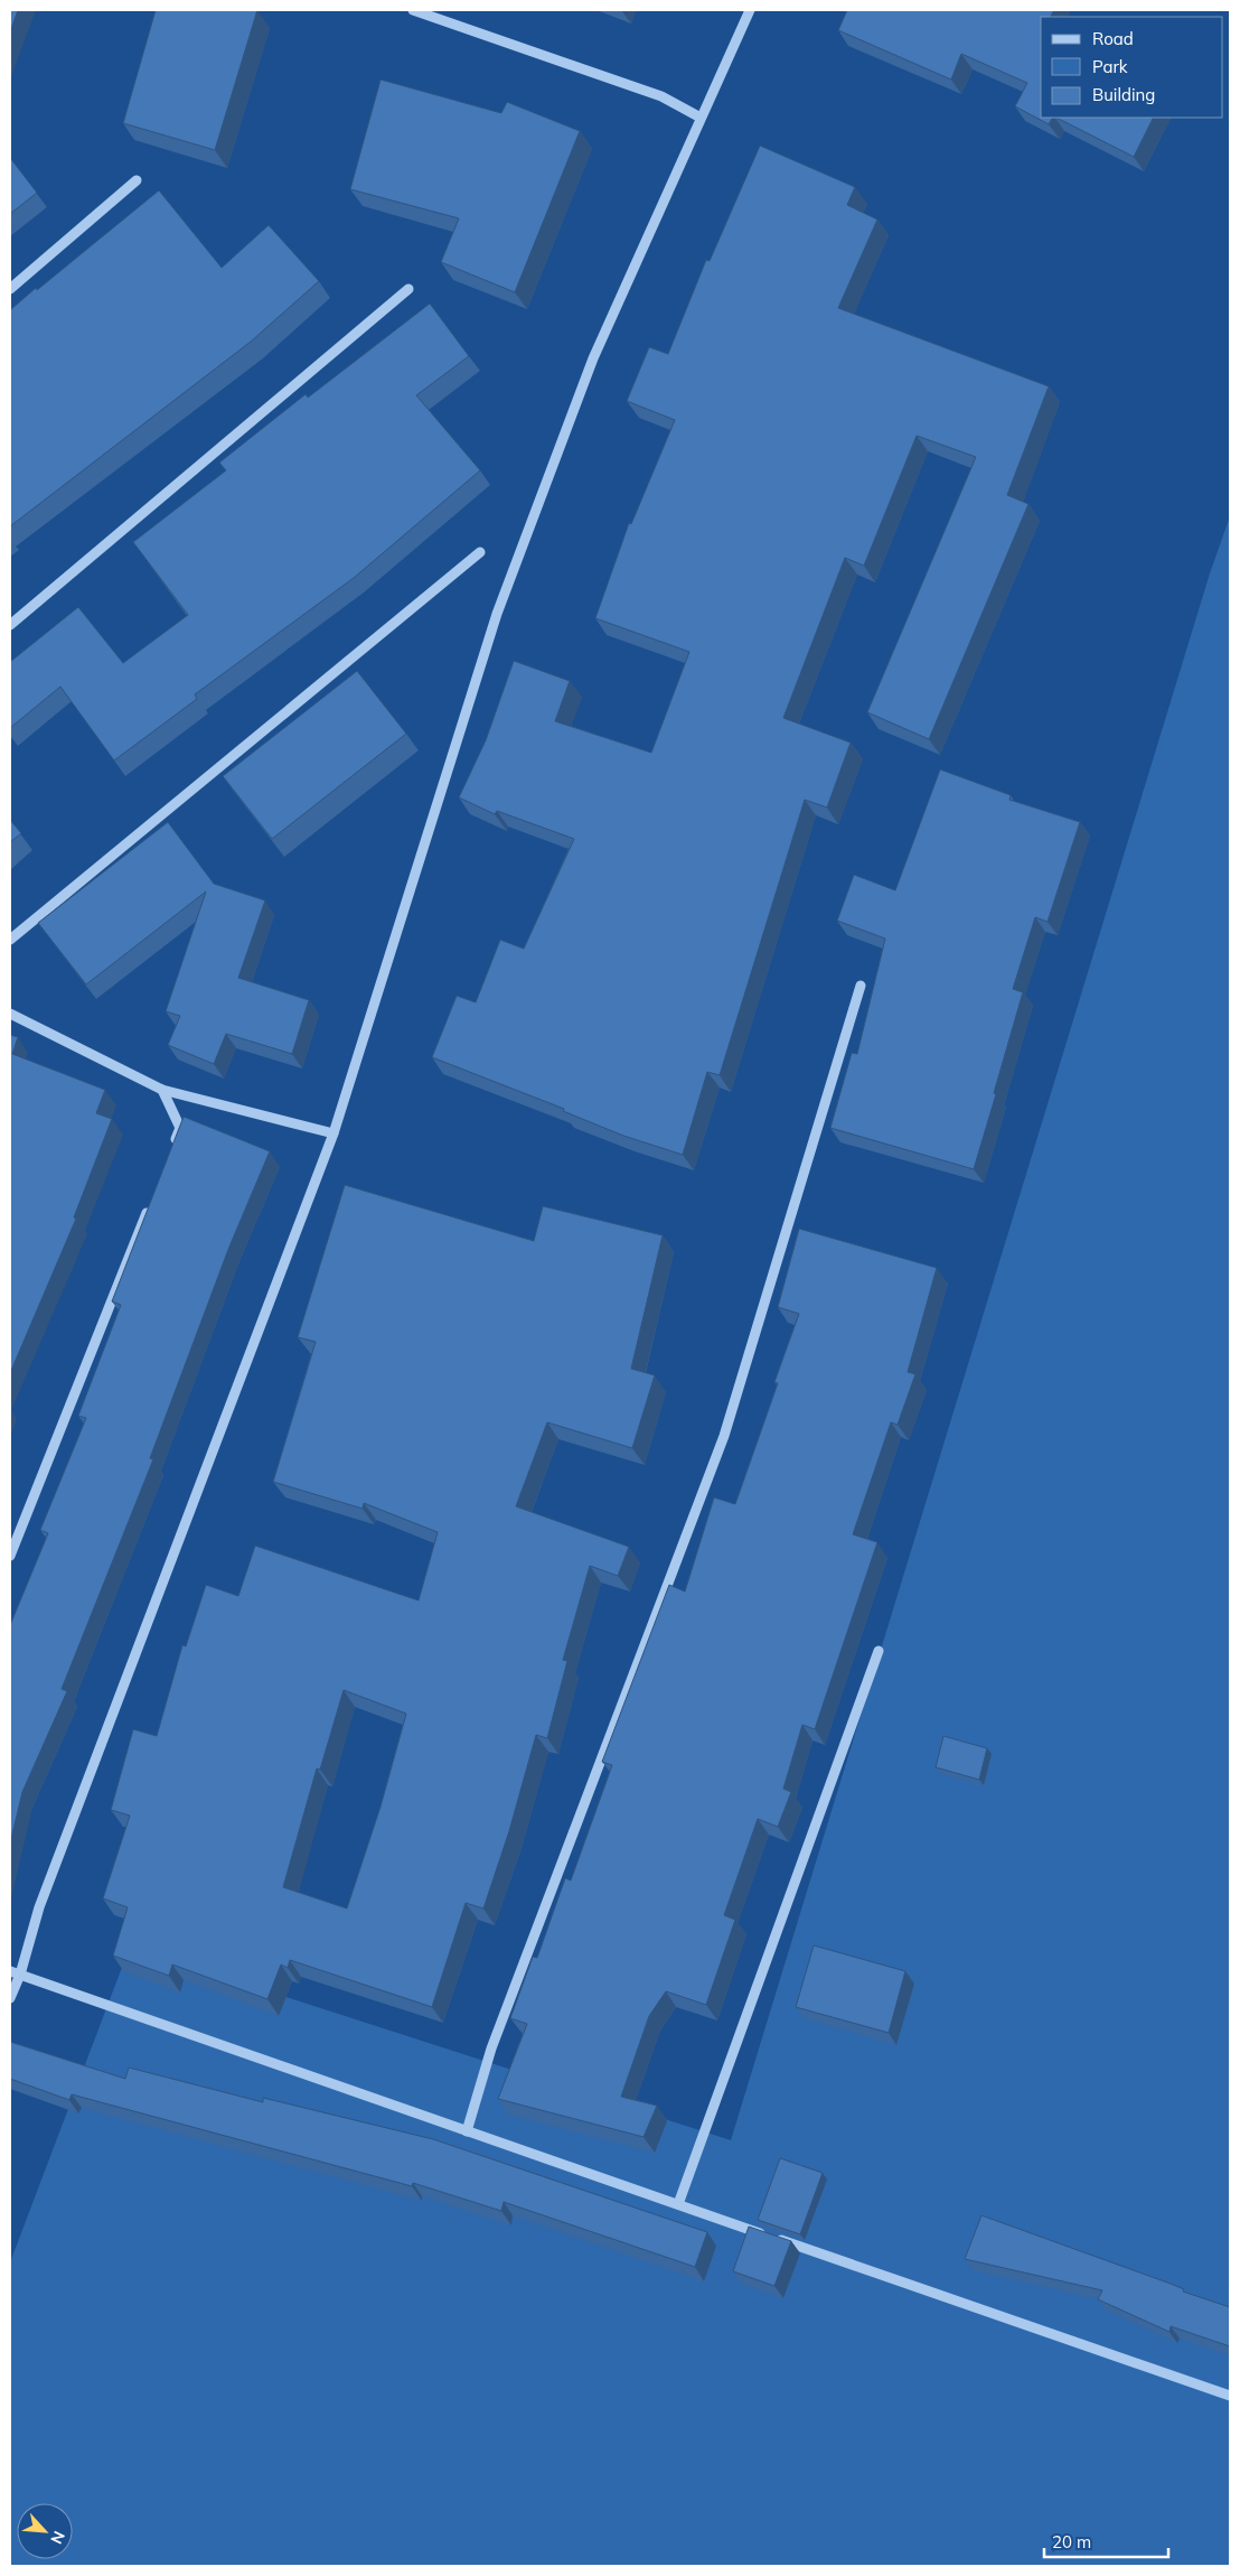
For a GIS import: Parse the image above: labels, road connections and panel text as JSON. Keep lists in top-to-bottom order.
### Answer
{
  "legend": ["Road", "Park", "Building"],
  "scale_bar": "20 m",
  "north": "bottom right"
}
